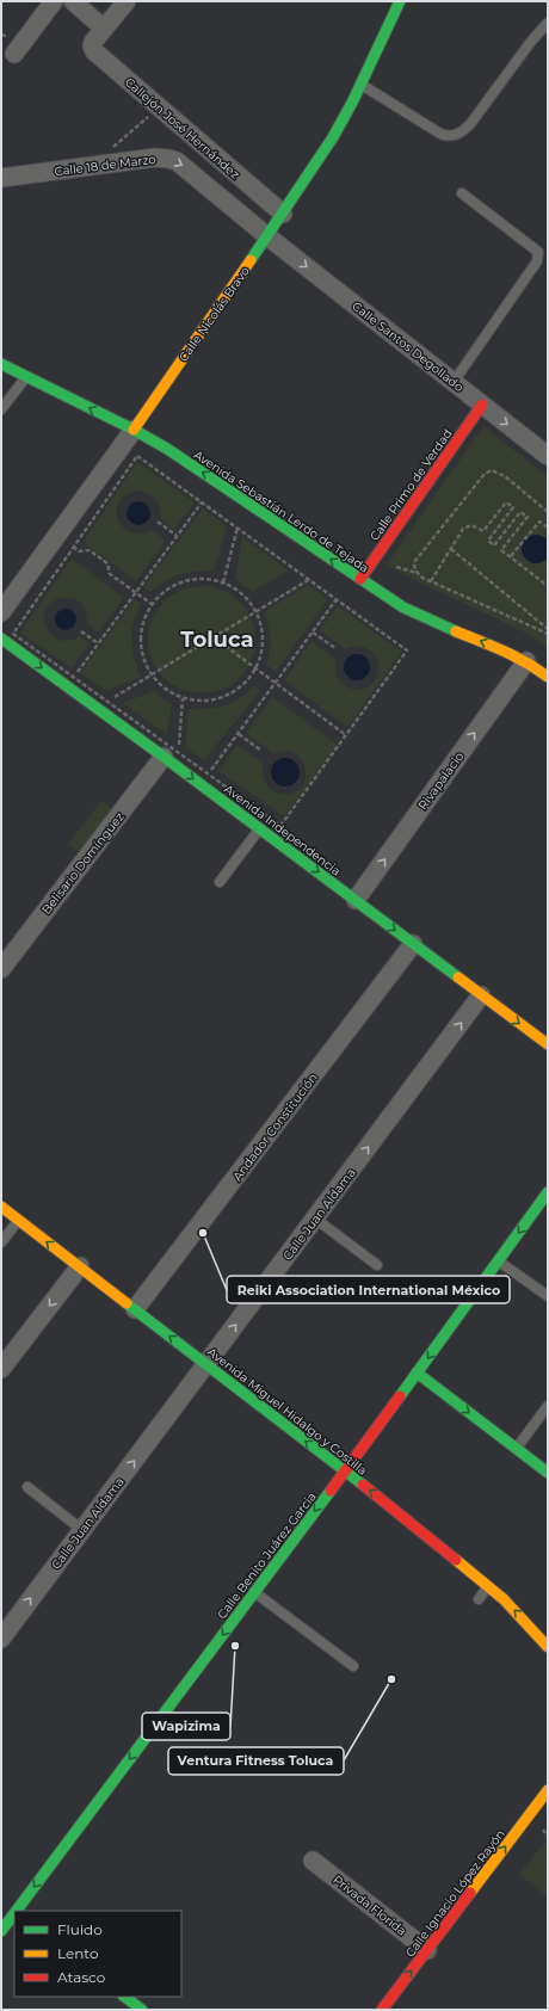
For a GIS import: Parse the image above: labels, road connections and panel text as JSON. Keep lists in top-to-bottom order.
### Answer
{
  "streets": {
    "main road": [
      "Calle Nicolás Bravo",
      "Calle Primo de Verdad",
      "Avenida Sebastián Lerdo de Tejada",
      "Avenida Independencia",
      "Avenida Miguel Hidalgo y Costilla",
      "Calle Benito Juárez Garcia",
      "Calle Ignacio López Rayón"
    ],
    "street": [
      "Callejón José Hernández",
      "Calle 18 de Marzo",
      "Calle Santos Degollado",
      "Rivapalacio",
      "Belisario Domínguez",
      "Andador Constitución",
      "Calle Juan Aldama",
      "Privada Florida"
    ]
  },
  "crossings": [
    ["Callejón José Hernández", "Calle Nicolás Bravo"],
    ["Calle 18 de Marzo", "Calle Nicolás Bravo"],
    ["Calle 18 de Marzo", "Calle Santos Degollado"],
    ["Calle Nicolás Bravo", "Calle Santos Degollado"],
    ["Calle Nicolás Bravo", "Avenida Sebastián Lerdo de Tejada"],
    ["Calle Santos Degollado", "Calle Primo de Verdad"],
    ["Calle Primo de Verdad", "Avenida Sebastián Lerdo de Tejada"],
    ["Avenida Sebastián Lerdo de Tejada", "Rivapalacio"],
    ["Rivapalacio", "Avenida Independencia"],
    ["Avenida Independencia", "Belisario Domínguez"],
    ["Avenida Independencia", "Andador Constitución"],
    ["Avenida Independencia", "Calle Juan Aldama"],
    ["Andador Constitución", "Avenida Miguel Hidalgo y Costilla"],
    ["Calle Juan Aldama", "Avenida Miguel Hidalgo y Costilla"],
    ["Avenida Miguel Hidalgo y Costilla", "Calle Benito Juárez Garcia"],
    ["Calle Ignacio López Rayón", "Privada Florida"]
  ],
  "one_way": [
    "Calle 18 de Marzo",
    "Calle Santos Degollado",
    "Avenida Sebastián Lerdo de Tejada",
    "Rivapalacio",
    "Avenida Independencia",
    "Calle Juan Aldama",
    "Avenida Miguel Hidalgo y Costilla",
    "Calle Benito Juárez Garcia",
    "Calle Ignacio López Rayón"
  ],
  "districts": ["Toluca"],
  "places": ["Reiki Association International México", "Wapizima", "Ventura Fitness Toluca"],
  "legend": ["Fluido", "Lento", "Atasco"]
}
